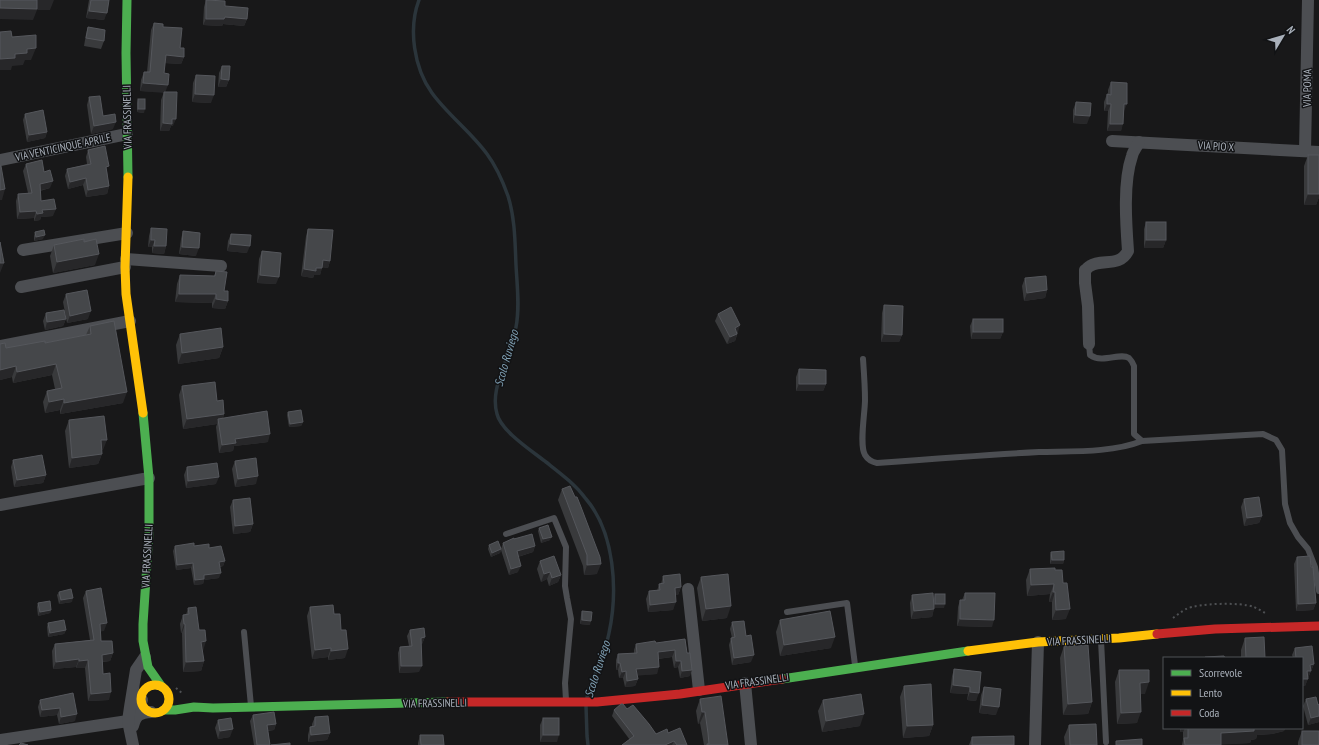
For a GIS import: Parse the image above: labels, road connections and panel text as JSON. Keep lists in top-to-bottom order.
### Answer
{
  "streets": {
    "street": [
      "VIA POMA",
      "VIA FRASSINELLI",
      "VIA PIO X",
      "VIA VENTICINQUE APRILE"
    ]
  },
  "crossings": [
    ["VIA POMA", "VIA PIO X"],
    ["VIA FRASSINELLI", "VIA VENTICINQUE APRILE"]
  ],
  "water": ["Scolo Ruviego"],
  "legend": ["Scorrevole", "Lento", "Coda"],
  "north": "top right"
}
